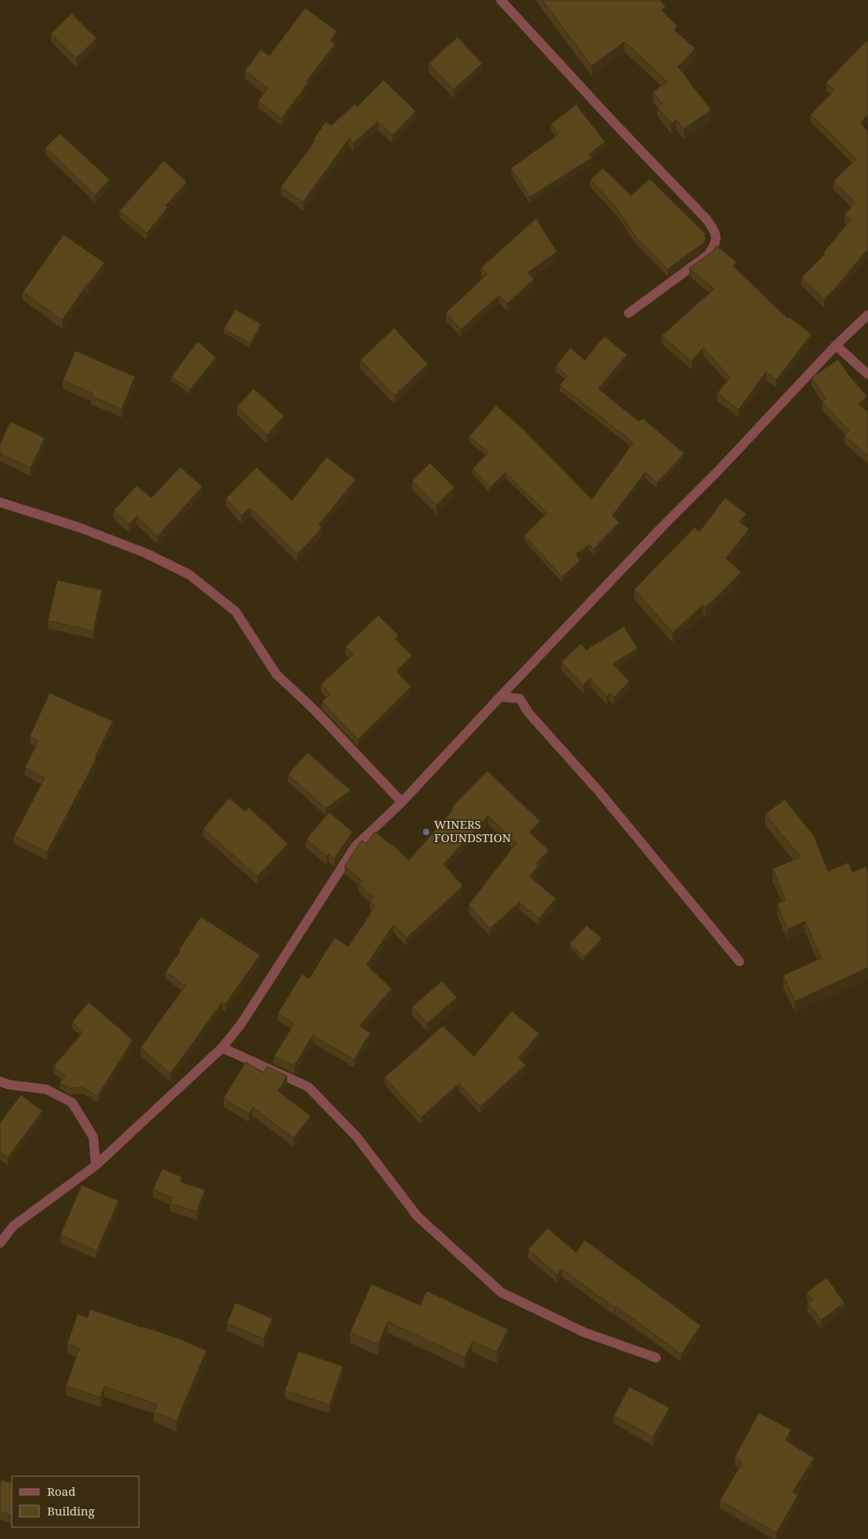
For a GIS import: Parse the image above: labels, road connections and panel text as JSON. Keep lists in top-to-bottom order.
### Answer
{
  "places": ["WINERS FOUNDSTION"],
  "legend": ["Road", "Building"]
}
